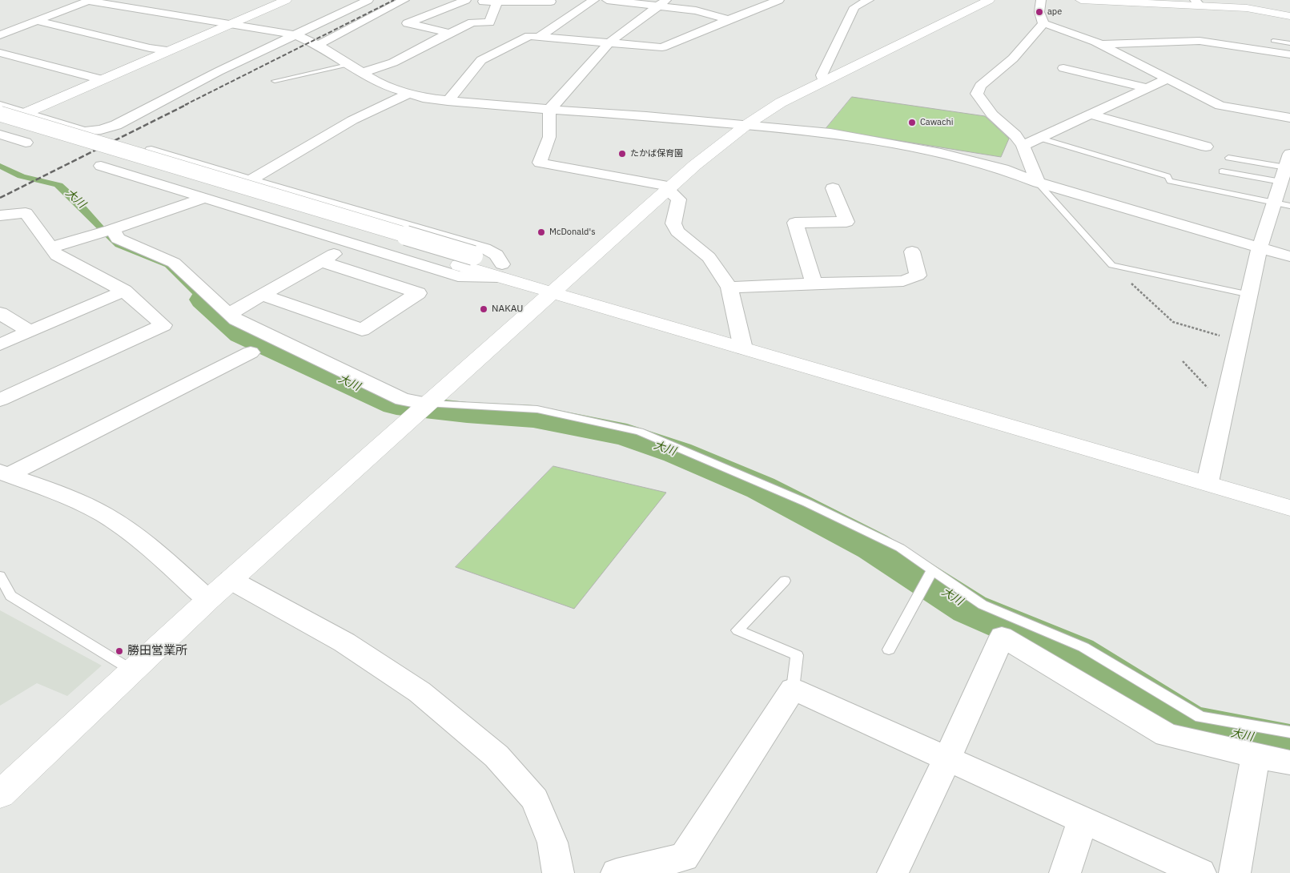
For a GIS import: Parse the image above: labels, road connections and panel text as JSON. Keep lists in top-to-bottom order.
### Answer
{
  "water": ["大川"],
  "places": [
    "ape",
    "Cawachi",
    "たかば保育園",
    "McDonald's",
    "NAKAU",
    "勝田営業所"
  ]
}
